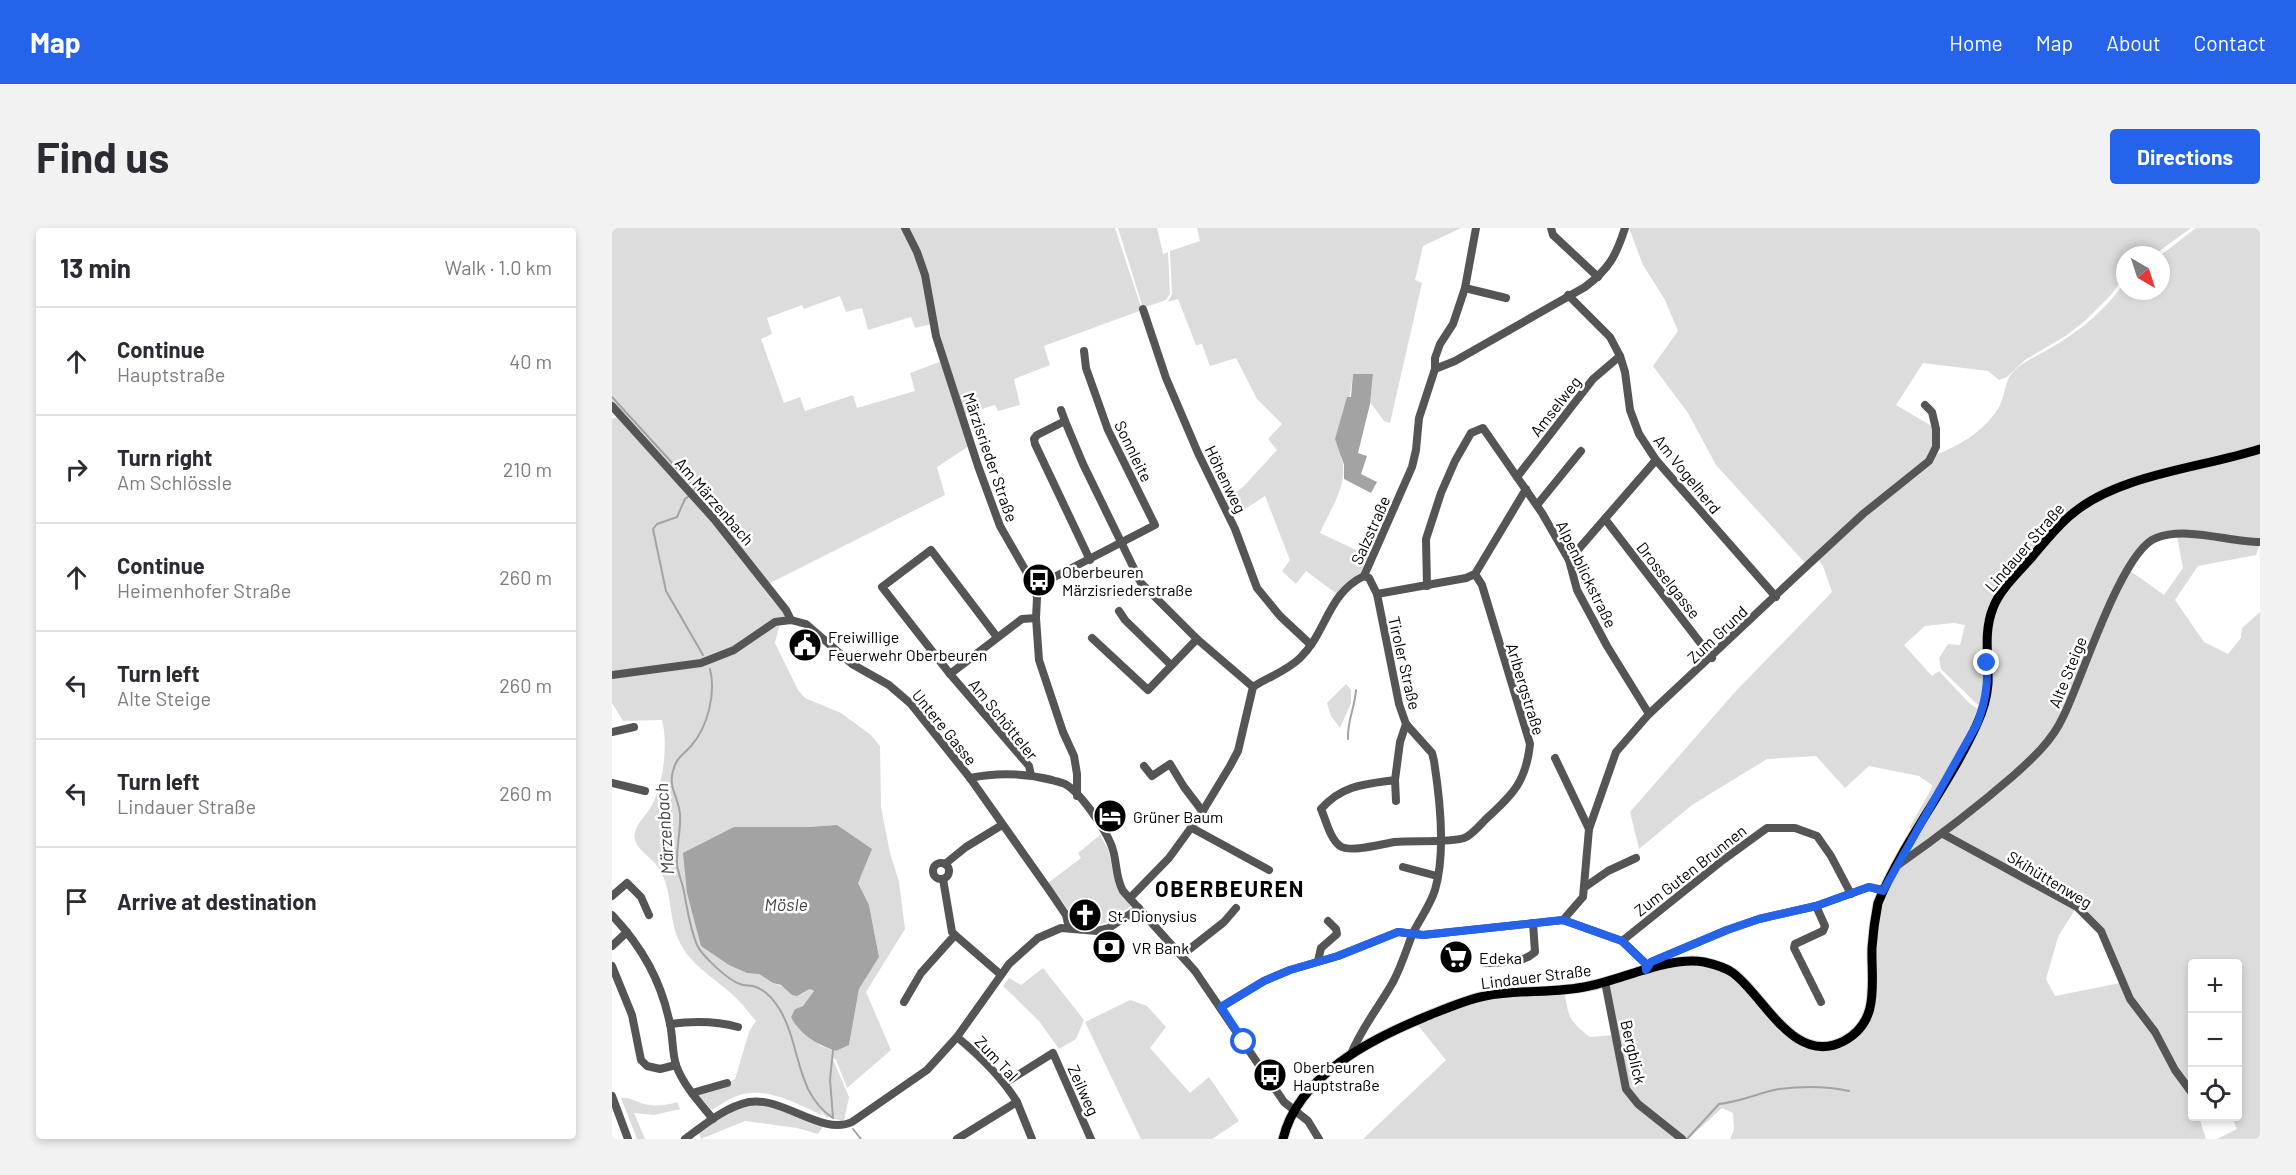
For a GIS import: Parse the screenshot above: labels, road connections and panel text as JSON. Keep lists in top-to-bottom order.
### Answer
{
  "streets": {
    "main road": ["Lindauer Straße"],
    "street": [
      "Amselweg",
      "Sonnleite",
      "Märzisrieder Straße",
      "Am Vogelherd",
      "Höhenweg",
      "Am Märzenbach",
      "Salzstraße",
      "Alpenblickstraße",
      "Drosselgasse",
      "Zum Grund",
      "Tiroler Straße",
      "Alte Steige",
      "Arlbergstraße",
      "Am Schötteler",
      "Untere Gasse",
      "Zum Guten Brunnen",
      "Skihüttenweg",
      "Bergblick",
      "Zum Tal",
      "Zeilweg"
    ]
  },
  "crossings": [
    ["Amselweg", "Am Vogelherd"],
    ["Amselweg", "Alpenblickstraße"],
    ["Sonnleite", "Märzisrieder Straße"],
    ["Am Vogelherd", "Zum Grund"],
    ["Höhenweg", "Salzstraße"],
    ["Am Märzenbach", "Untere Gasse"],
    ["Salzstraße", "Tiroler Straße"],
    ["Lindauer Straße", "Tiroler Straße"],
    ["Lindauer Straße", "Alte Steige"],
    ["Lindauer Straße", "Bergblick"],
    ["Alpenblickstraße", "Zum Grund"],
    ["Drosselgasse", "Zum Grund"],
    ["Tiroler Straße", "Arlbergstraße"],
    ["Alte Steige", "Skihüttenweg"],
    ["Zum Tal", "Zeilweg"]
  ],
  "districts": ["OBERBEUREN"],
  "water": ["Märzenbach", "Mösle"],
  "places": {
    "bus stop": ["Oberbeuren Märzisriederstraße", "Oberbeuren Hauptstraße"],
    "public building": ["Freiwillige Feuerwehr Oberbeuren"],
    "hotel": ["Grüner Baum"],
    "church": ["St. Dionysius"],
    "bank": ["VR Bank"],
    "supermarket": ["Edeka"]
  },
  "north": "bottom right",
  "page": {
    "header": "Map",
    "nav": [
      "Home",
      "Map",
      "About",
      "Contact"
    ],
    "buttons": "Directions",
    "title": "Find us",
    "heading": ["13 min", "Walk · 1.0 km"],
    "list": [
      ["Continue", "Hauptstraße", "40 m"],
      ["Turn right", "Am Schlössle", "210 m"],
      ["Continue", "Heimenhofer Straße", "260 m"],
      ["Turn left", "Alte Steige", "260 m"],
      ["Turn left", "Lindauer Straße", "260 m"],
      "Arrive at destination"
    ],
    "map_buttons": ["+", "−"]
  }
}
